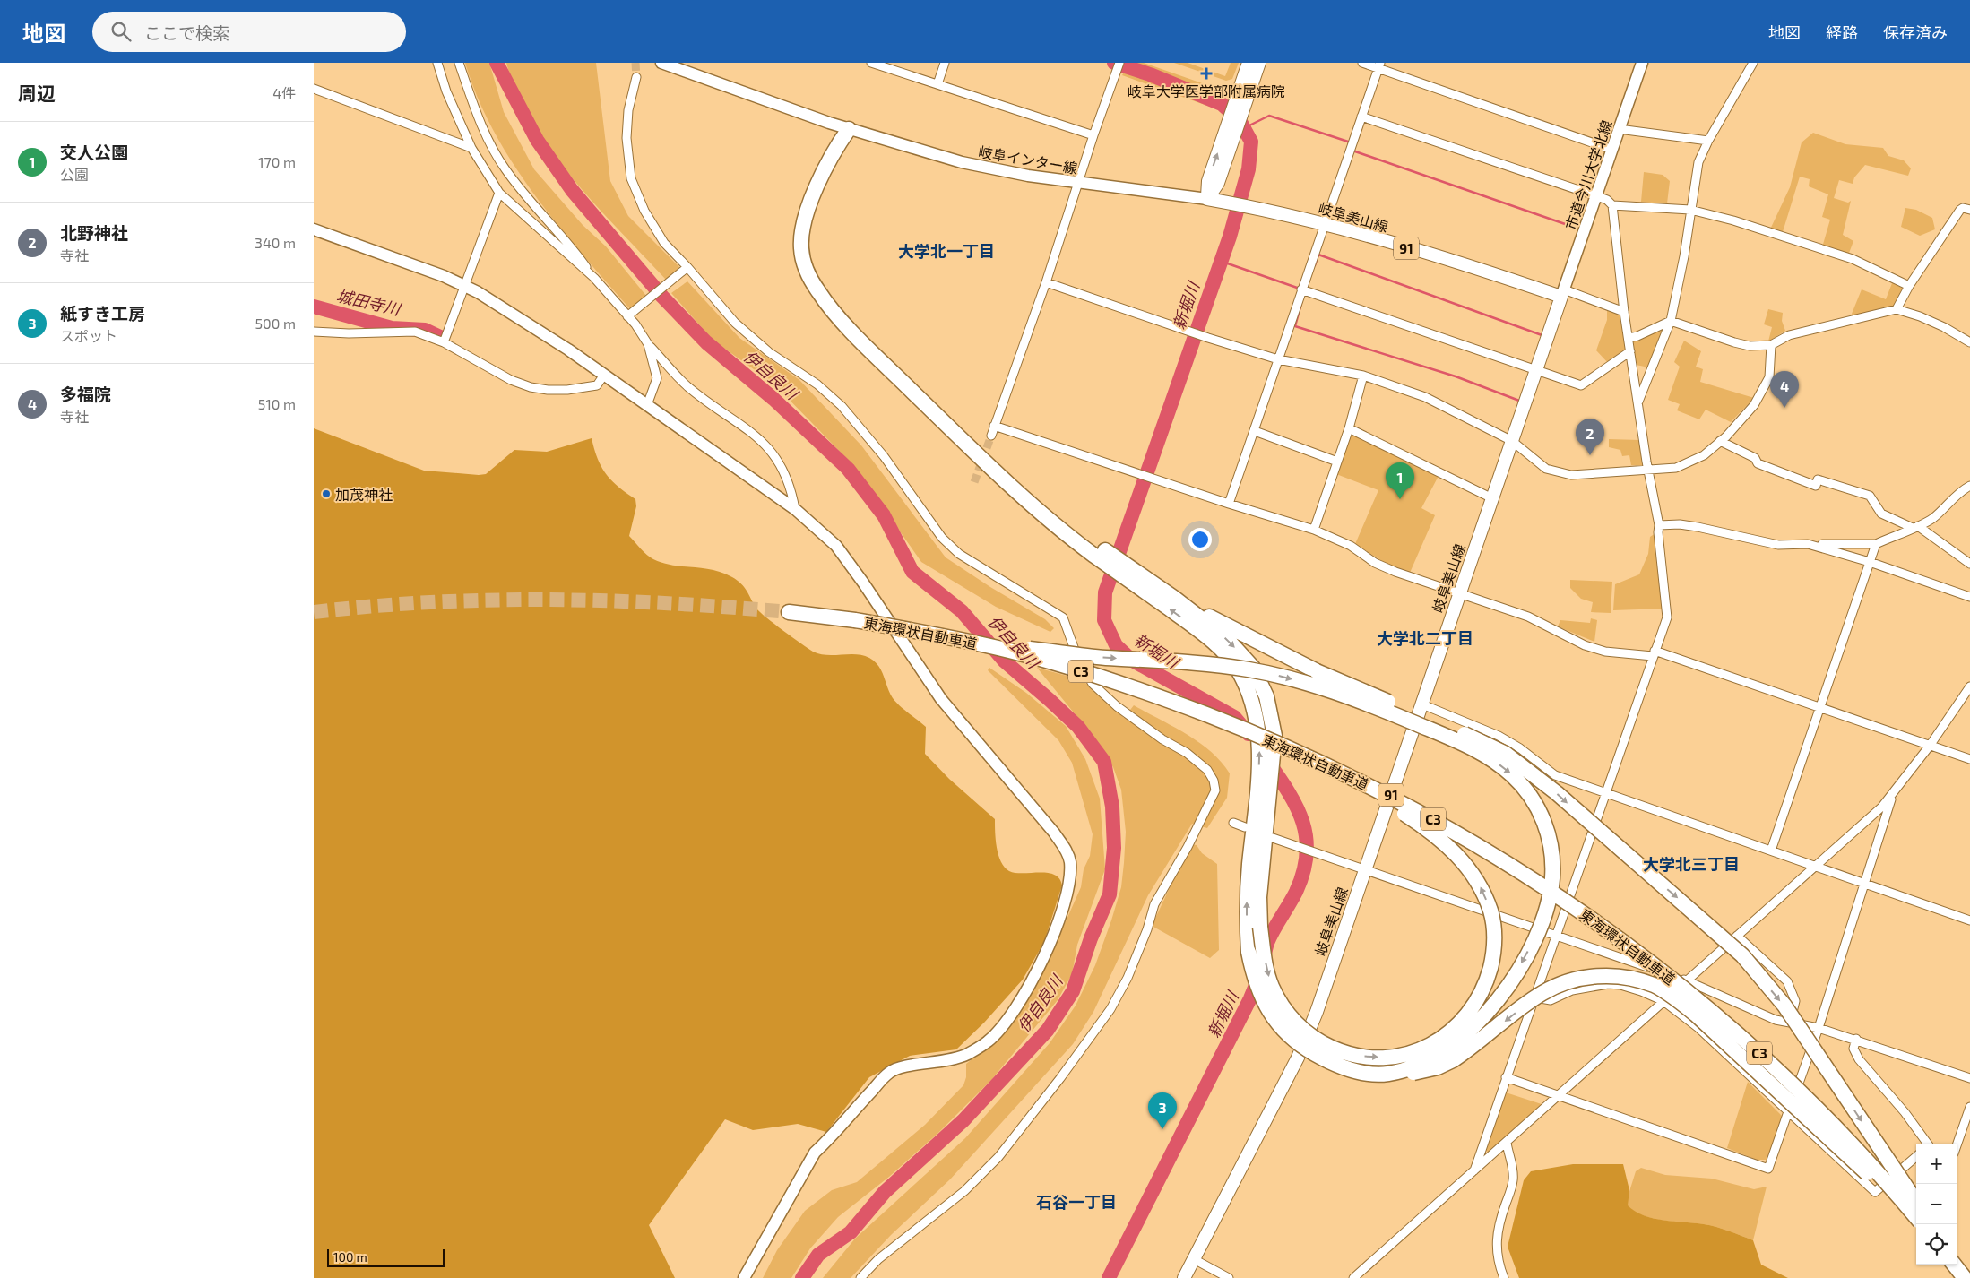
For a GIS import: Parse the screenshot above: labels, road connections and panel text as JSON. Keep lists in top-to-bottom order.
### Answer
{
  "streets": {
    "highway": ["東海環状自動車道", "C3"],
    "main road": ["岐阜美山線", "91"],
    "street": ["岐阜インター線", "市道今川大学北線"]
  },
  "crossings": [
    ["岐阜インター線", "岐阜美山線"],
    ["市道今川大学北線", "岐阜美山線"]
  ],
  "districts": [
    "大学北一丁目",
    "大学北二丁目",
    "大学北三丁目",
    "石谷一丁目"
  ],
  "water": ["城田寺川", "新堀川", "伊自良川"],
  "places": {
    "health": ["岐阜大学医学部附属病院"],
    "other": ["加茂神社"]
  },
  "scale_bar": "100 m",
  "page": {
    "header": "地図",
    "search": "ここで検索",
    "nav": ["地図", "経路", "保存済み"],
    "heading": ["周辺", "4件"],
    "list": [
      {
        "mark": "1",
        "name": "交人公園",
        "note": "公園",
        "value": "170 m"
      },
      {
        "mark": "2",
        "name": "北野神社",
        "note": "寺社",
        "value": "340 m"
      },
      {
        "mark": "3",
        "name": "紙すき工房",
        "note": "スポット",
        "value": "500 m"
      },
      {
        "mark": "4",
        "name": "多福院",
        "note": "寺社",
        "value": "510 m"
      }
    ],
    "pins": [
      "4",
      "2",
      "1",
      "3"
    ],
    "map_buttons": ["+", "−"],
    "scale": "100 m"
  }
}
